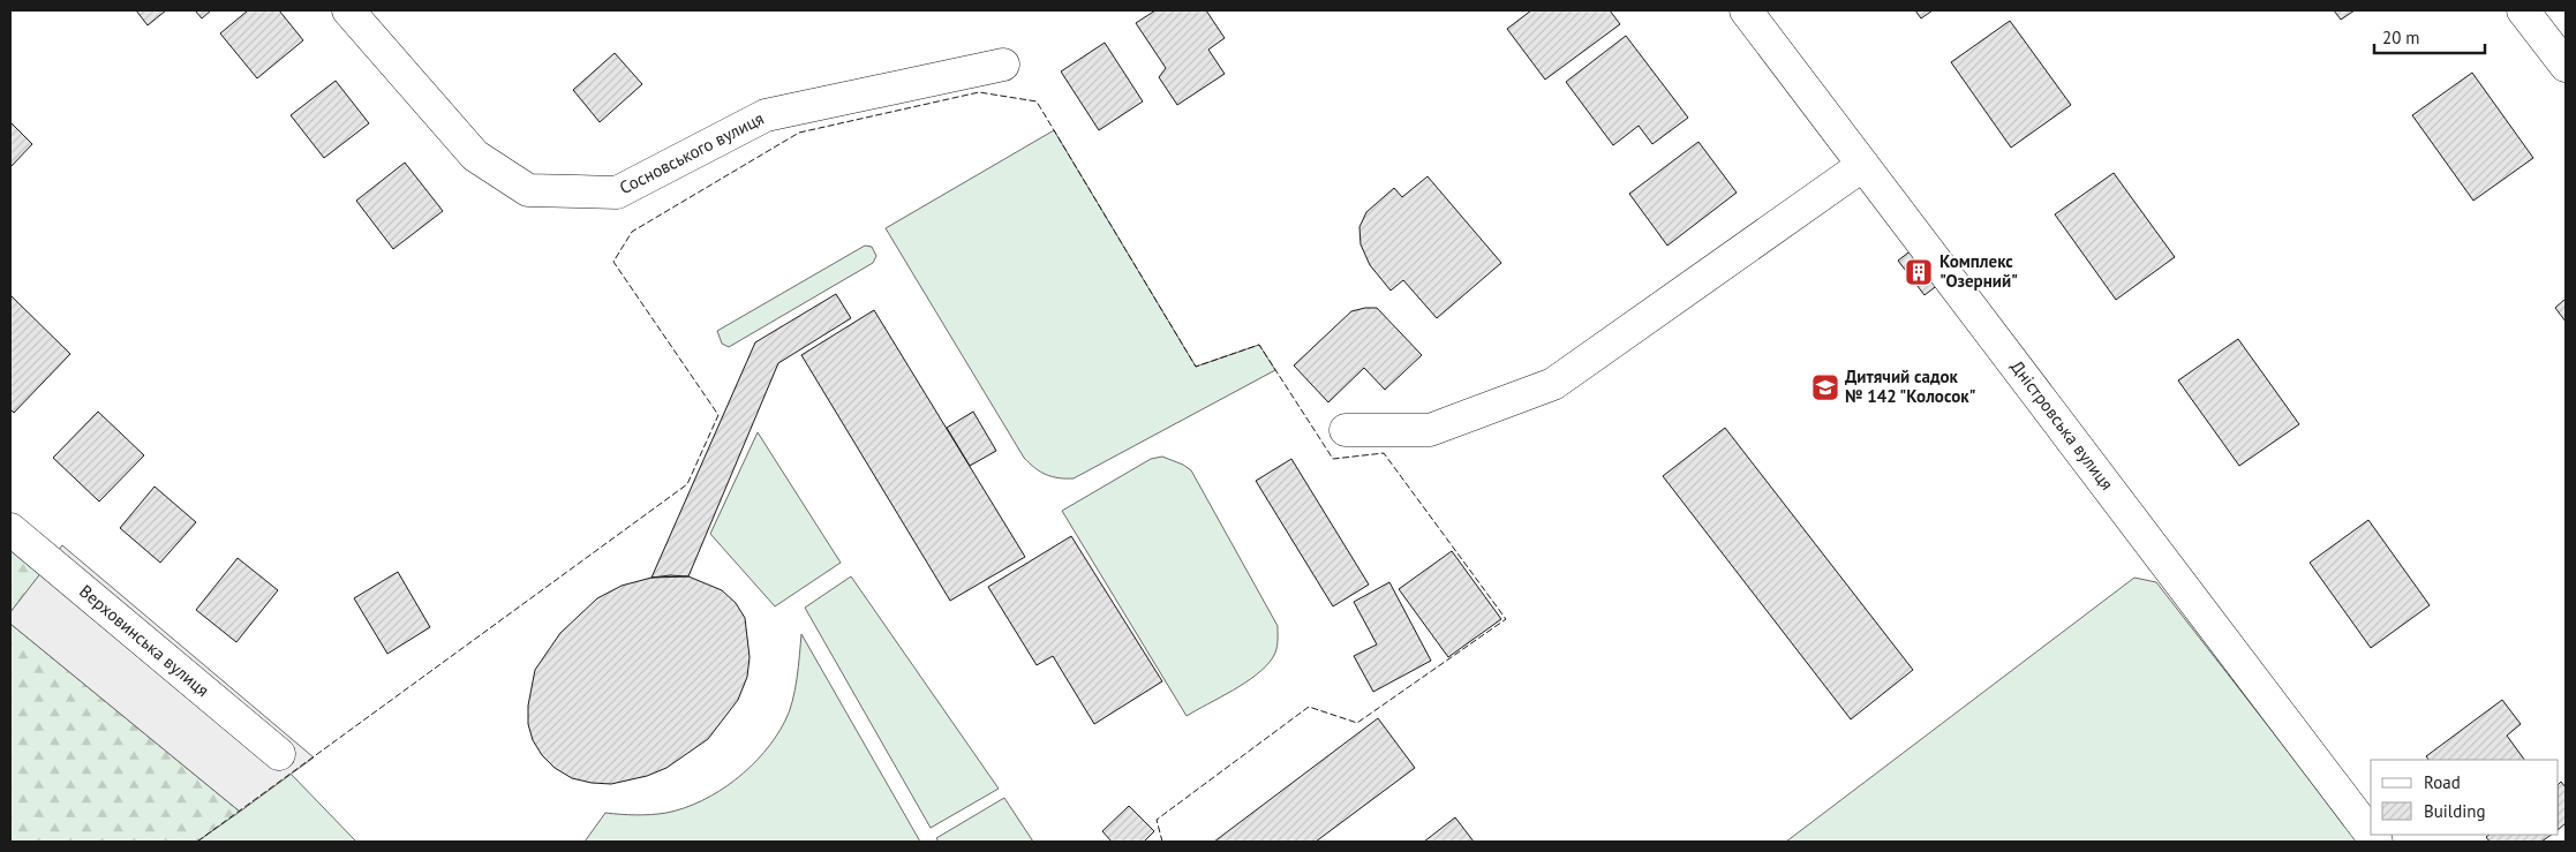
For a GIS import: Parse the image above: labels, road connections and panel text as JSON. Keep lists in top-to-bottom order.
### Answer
{
  "streets": {
    "street": ["Сосновського вулиця", "Дністровська вулиця", "Верховинська вулиця"]
  },
  "places": {
    "building": ["Комплекс \"Озерний\""],
    "school or university": ["Дитячий садок № 142 \"Колосок\""]
  },
  "legend": ["Road", "Building"],
  "scale_bar": "20 m"
}
